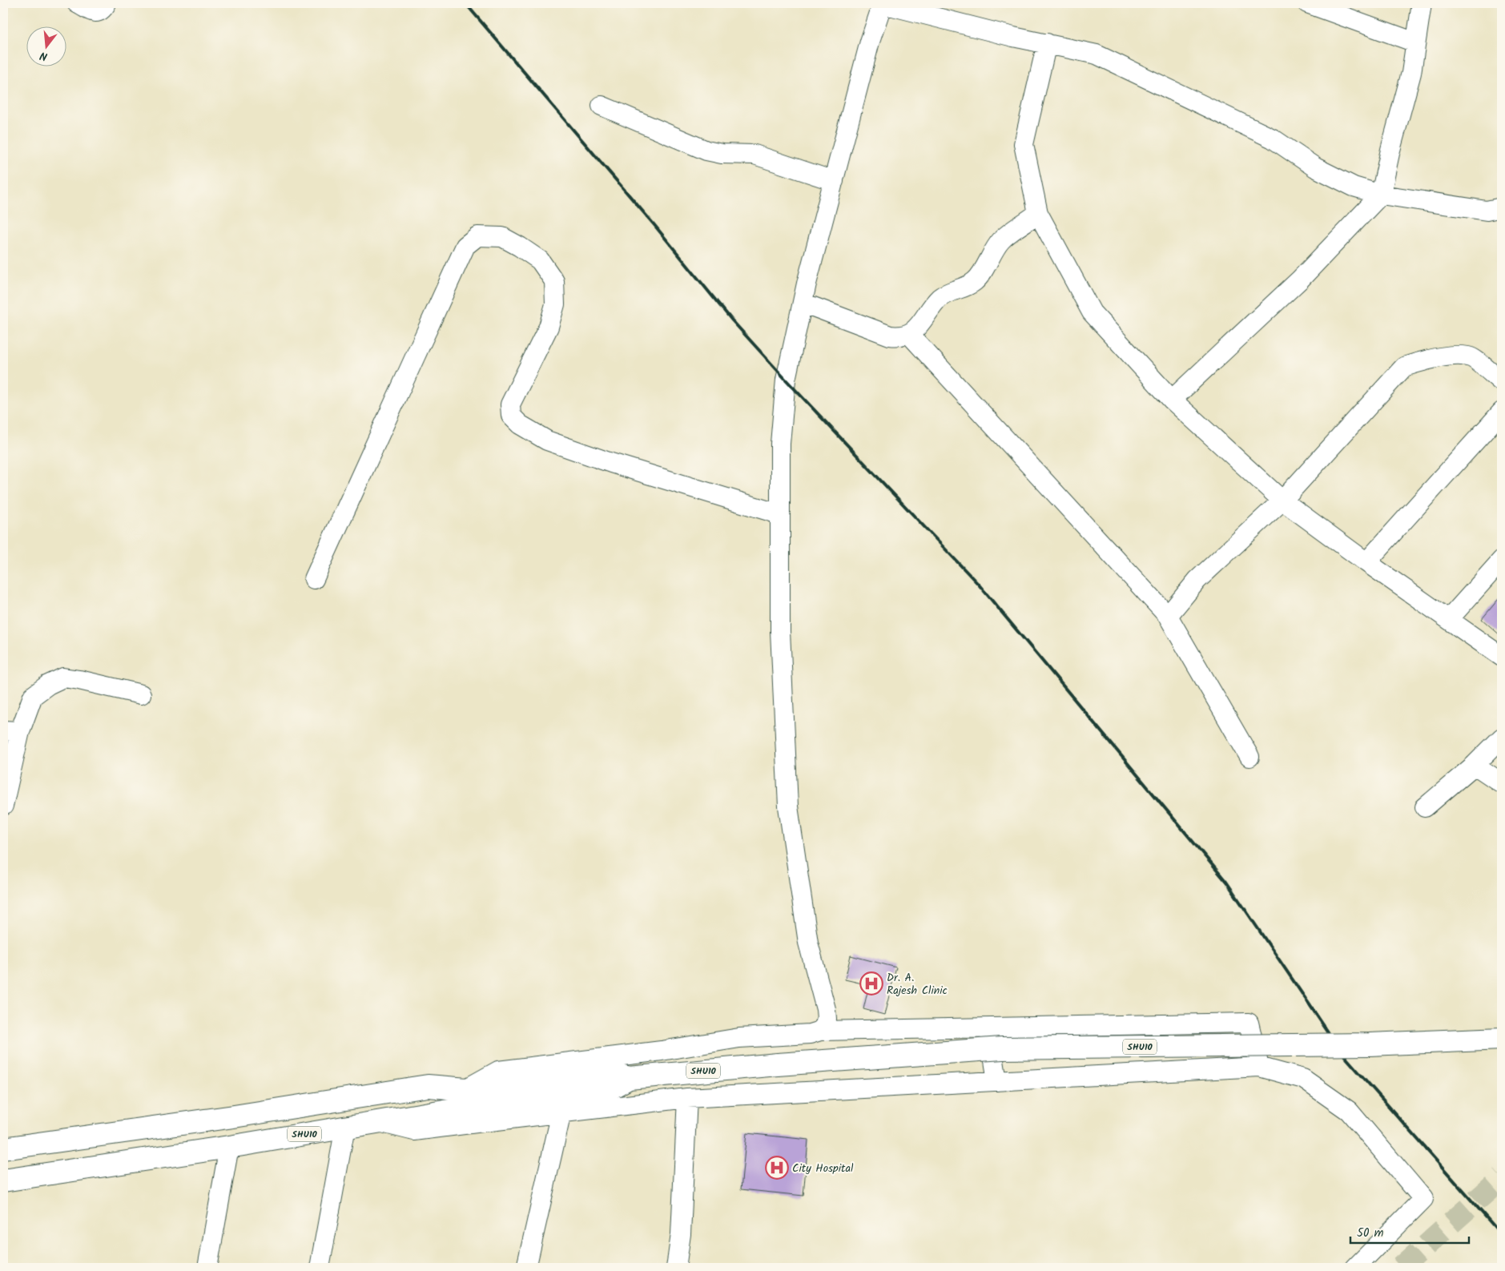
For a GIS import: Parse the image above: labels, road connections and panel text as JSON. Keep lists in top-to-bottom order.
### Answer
{
  "streets": {
    "main road": ["SHU10"]
  },
  "places": {
    "hospital": ["Dr. A. Rajesh Clinic", "City Hospital"]
  },
  "scale_bar": "50 m",
  "north": "bottom"
}
